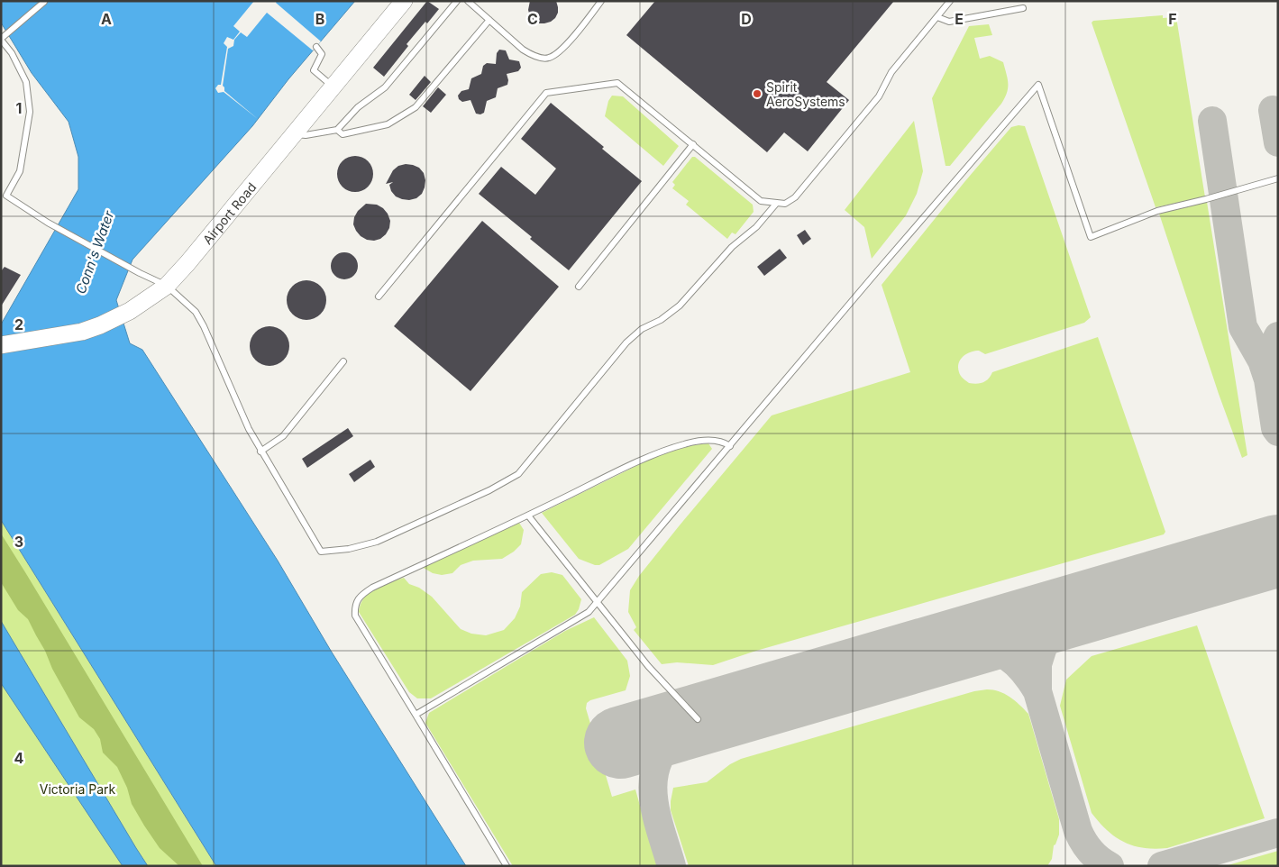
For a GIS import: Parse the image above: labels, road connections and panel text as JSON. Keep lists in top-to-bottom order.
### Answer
{
  "streets": {
    "street": ["Airport Road"]
  },
  "water": ["Conn's Water"],
  "parks": ["Victoria Park"],
  "places": ["Spirit AeroSystems"],
  "grid": {
    "columns": [
      "A",
      "B",
      "C",
      "D",
      "E",
      "F"
    ],
    "rows": [
      "1",
      "2",
      "3",
      "4"
    ]
  }
}
